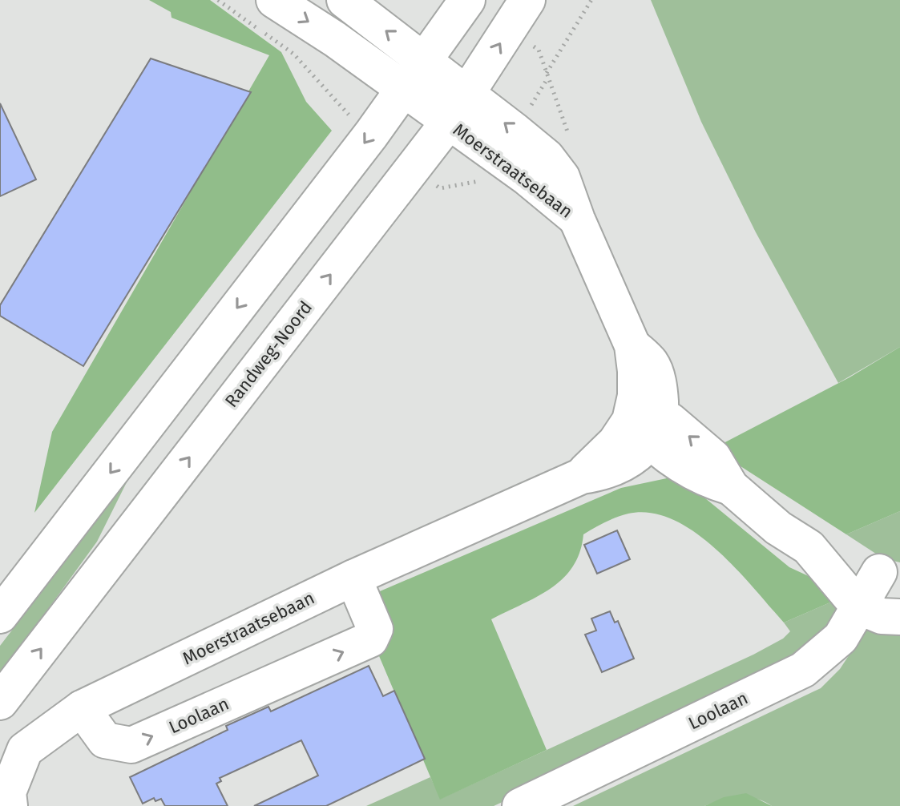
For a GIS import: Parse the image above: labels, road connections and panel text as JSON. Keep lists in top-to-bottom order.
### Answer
{
  "streets": {
    "street": ["Moerstraatsebaan", "Randweg-Noord", "Loolaan"]
  },
  "crossings": [
    ["Moerstraatsebaan", "Randweg-Noord"],
    ["Moerstraatsebaan", "Loolaan"]
  ]
}
